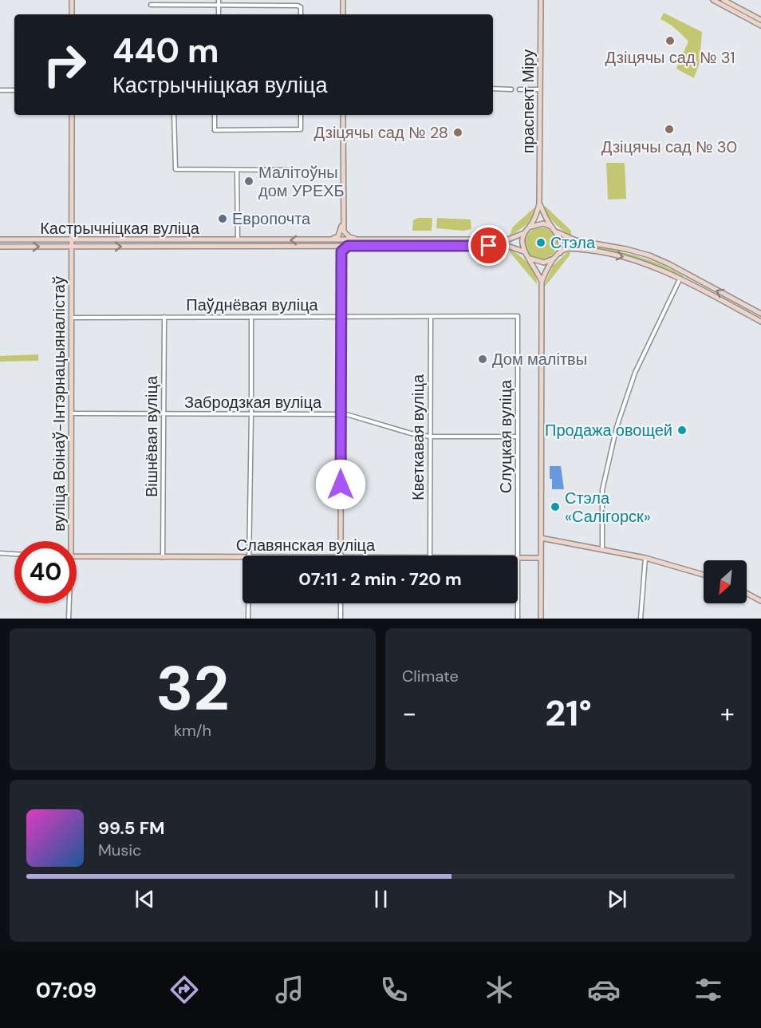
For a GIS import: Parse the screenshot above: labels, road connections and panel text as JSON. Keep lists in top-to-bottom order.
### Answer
{
  "streets": {
    "main road": [
      "праспект Міру",
      "Кастрычніцкая вуліца",
      "вуліца Воінаў-Інтэрнацыяналістаў",
      "Славянская вуліца"
    ],
    "street": [
      "Паўднёвая вуліца",
      "Забродзкая вуліца",
      "Вішнёвая вуліца",
      "Слуцкая вуліца",
      "Кветкавая вуліца"
    ]
  },
  "crossings": [
    ["Кастрычніцкая вуліца", "вуліца Воінаў-Інтэрнацыяналістаў"],
    ["Паўднёвая вуліца", "вуліца Воінаў-Інтэрнацыяналістаў"],
    ["Паўднёвая вуліца", "Вішнёвая вуліца"],
    ["Паўднёвая вуліца", "Слуцкая вуліца"],
    ["Паўднёвая вуліца", "Кветкавая вуліца"],
    ["Забродзкая вуліца", "вуліца Воінаў-Інтэрнацыяналістаў"],
    ["Забродзкая вуліца", "Вішнёвая вуліца"],
    ["Забродзкая вуліца", "Слуцкая вуліца"],
    ["Забродзкая вуліца", "Кветкавая вуліца"],
    ["Вішнёвая вуліца", "Славянская вуліца"]
  ],
  "places": [
    "Дзіцячы сад № 31",
    "Дзіцячы сад № 30",
    "Дзіцячы сад № 28",
    "Малітоўны дом УРЕХБ",
    "Европочта",
    "Стэла",
    "Дом малітвы",
    "Продажа овощей",
    "Стэла «Салігорск»"
  ],
  "north": "bottom left",
  "page": {
    "turn": ["440 m", "Кастрычніцкая вуліца"],
    "limit": "40",
    "trip": "07:11 · 2 min · 720 m",
    "tile": [
      ["32", "km/h"],
      "Climate"
    ],
    "heat": ["−", "21°", "+"],
    "song": ["99.5 FM", "Music"],
    "tabs": "07:09"
  }
}
